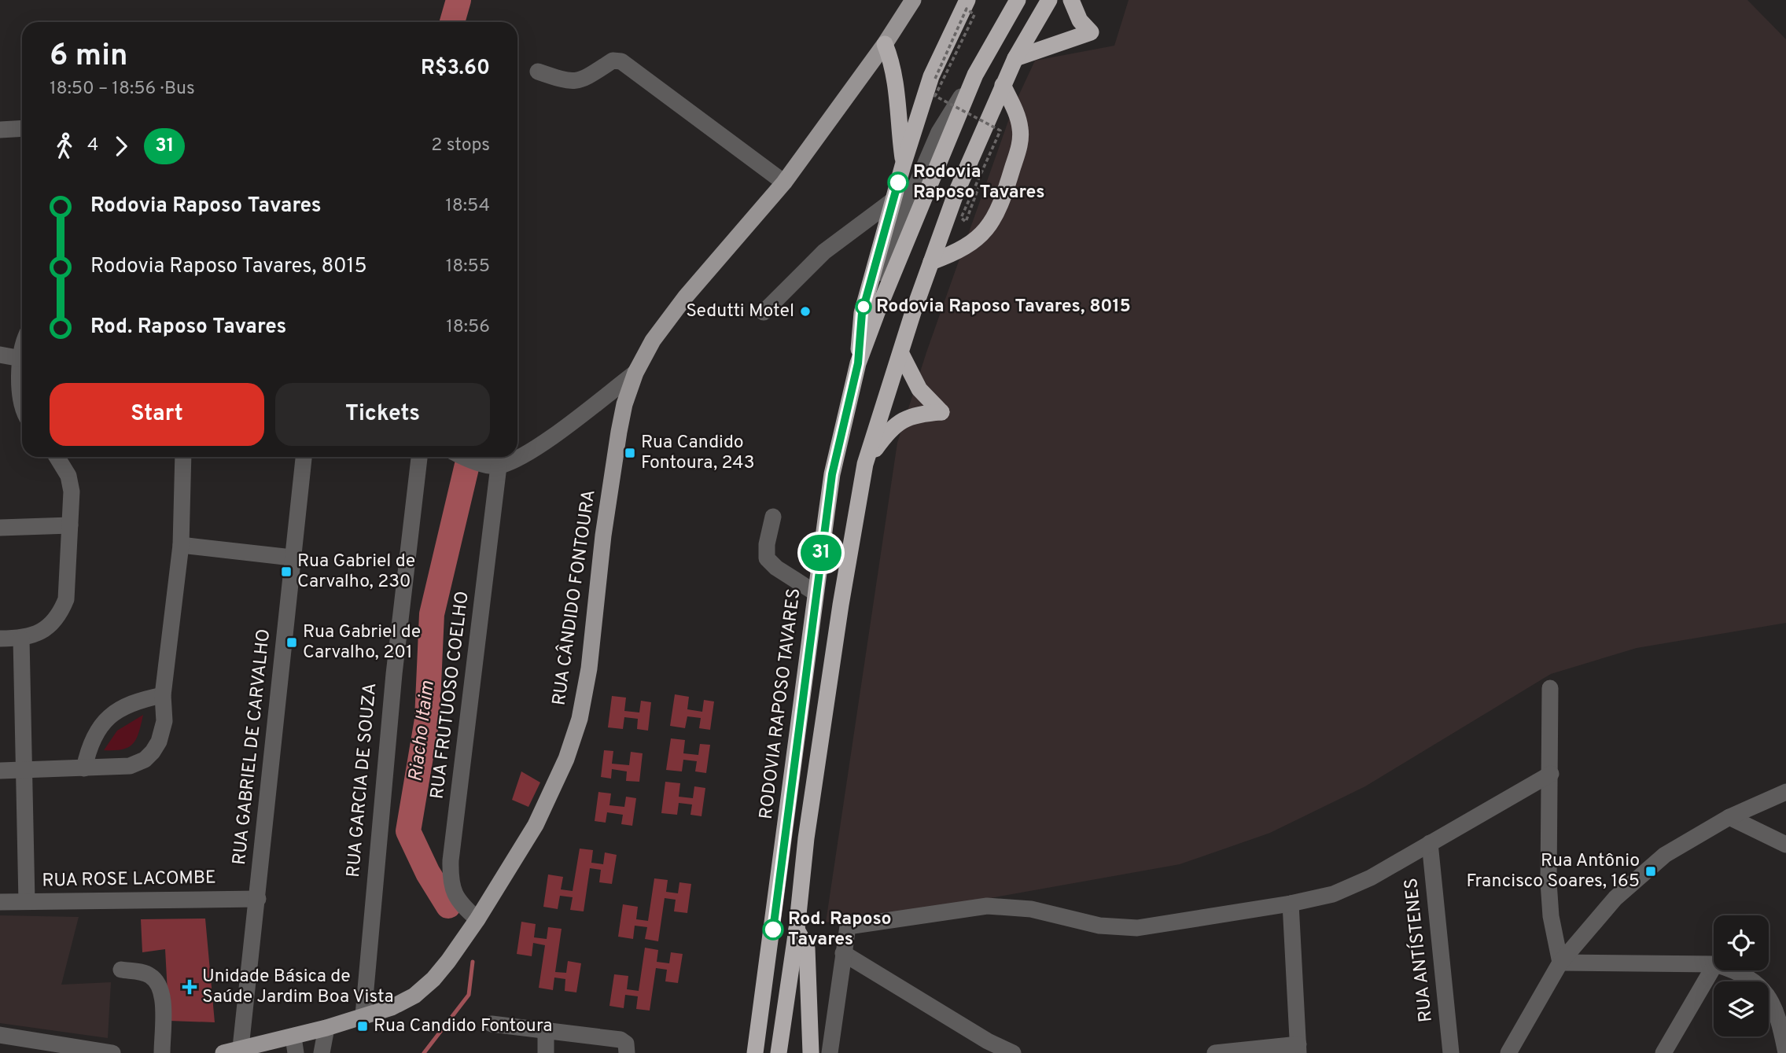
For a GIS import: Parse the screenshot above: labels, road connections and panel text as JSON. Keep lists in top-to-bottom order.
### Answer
{
  "streets": {
    "highway": ["RODOVIA RAPOSO TAVARES"],
    "main road": ["RUA CÂNDIDO FONTOURA"],
    "street": [
      "RUA FRUTUOSO COELHO",
      "RUA GABRIEL DE CARVALHO",
      "RUA GARCIA DE SOUZA",
      "RUA ROSE LACOMBE",
      "RUA ANTÍSTENES"
    ]
  },
  "crossings": [
    ["RUA CÂNDIDO FONTOURA", "RUA FRUTUOSO COELHO"],
    ["RUA CÂNDIDO FONTOURA", "RUA GABRIEL DE CARVALHO"],
    ["RUA CÂNDIDO FONTOURA", "RUA GARCIA DE SOUZA"],
    ["RUA GABRIEL DE CARVALHO", "RUA ROSE LACOMBE"]
  ],
  "water": ["Riacho Itaim"],
  "places": {
    "other": [
      "Rodovia Raposo Tavares",
      "Rodovia Raposo Tavares, 8015",
      "Sedutti Motel",
      "Rod. Raposo Tavares"
    ],
    "transit": [
      "Rua Candido Fontoura, 243",
      "Rua Gabriel de Carvalho, 230",
      "Rua Gabriel de Carvalho, 201",
      "Rua Antônio Francisco Soares, 165",
      "Rua Candido Fontoura"
    ],
    "health": ["Unidade Básica de Saúde Jardim Boa Vista"]
  },
  "lines": ["bus line 31"],
  "page": {
    "on_map": "31",
    "heading": ["6 min", "18:50 – 18:56 · Bus", "R$3.60"],
    "legs": ["4", "31", "2 stops"],
    "list": [
      {
        "name": "Rodovia Raposo Tavares",
        "value": "18:54"
      },
      {
        "name": "Rodovia Raposo Tavares, 8015",
        "value": "18:55"
      },
      {
        "name": "Rod. Raposo Tavares",
        "value": "18:56"
      }
    ],
    "buttons": ["Start", "Tickets"]
  }
}
